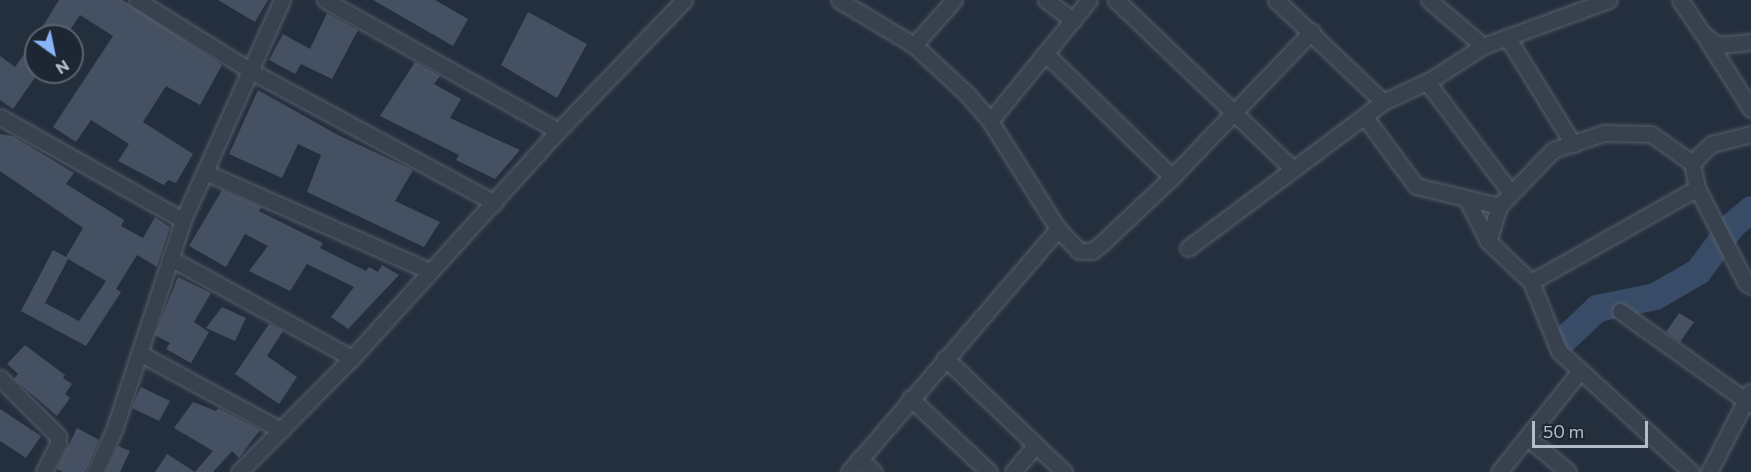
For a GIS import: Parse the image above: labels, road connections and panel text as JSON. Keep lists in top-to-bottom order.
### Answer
{
  "scale_bar": "50 m",
  "north": "bottom right"
}
